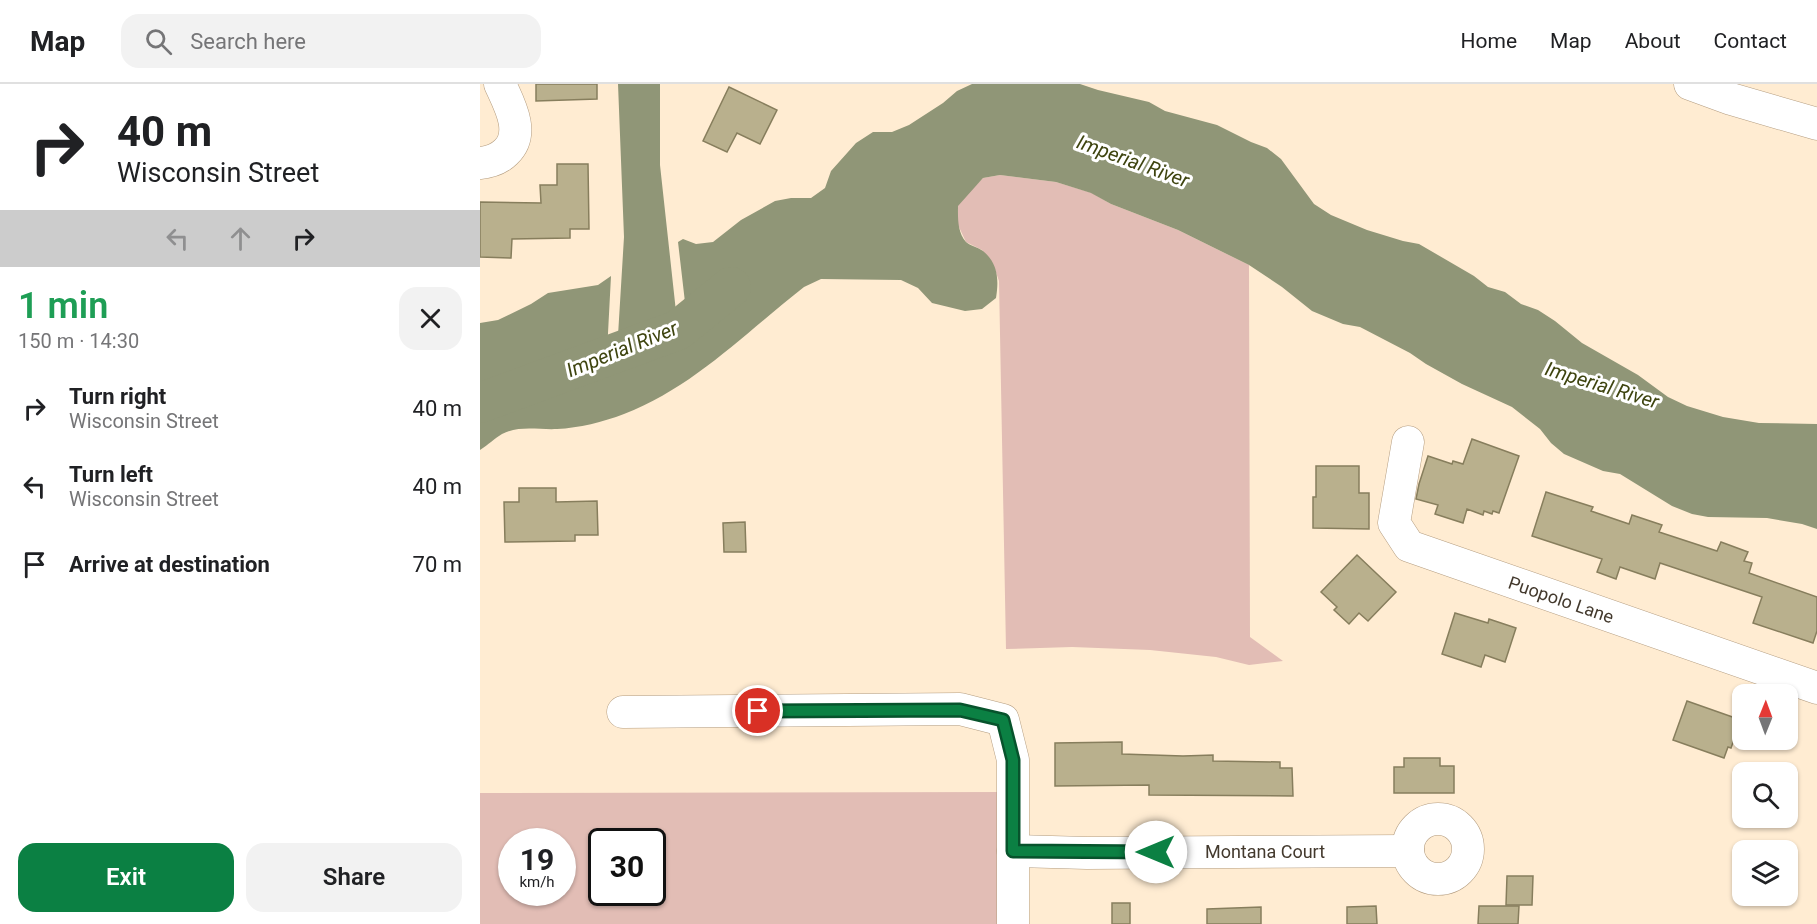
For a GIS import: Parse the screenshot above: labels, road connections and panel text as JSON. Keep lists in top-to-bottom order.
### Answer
{
  "streets": {
    "street": ["Puopolo Lane", "Montana Court"]
  },
  "water": ["Imperial River"],
  "north": "top",
  "page": {
    "header": "Map",
    "search": "Search here",
    "nav": [
      "Home",
      "Map",
      "About",
      "Contact"
    ],
    "turn": ["40 m", "Wisconsin Street"],
    "heading": ["1 min", "150 m · 14:30"],
    "list": [
      {
        "name": "Turn right",
        "note": "Wisconsin Street",
        "value": "40 m"
      },
      {
        "name": "Turn left",
        "note": "Wisconsin Street",
        "value": "40 m"
      },
      {
        "name": "Arrive at destination",
        "value": "70 m"
      }
    ],
    "speed": "19 km/h",
    "limit": "30",
    "buttons": ["Exit", "Share"]
  }
}
